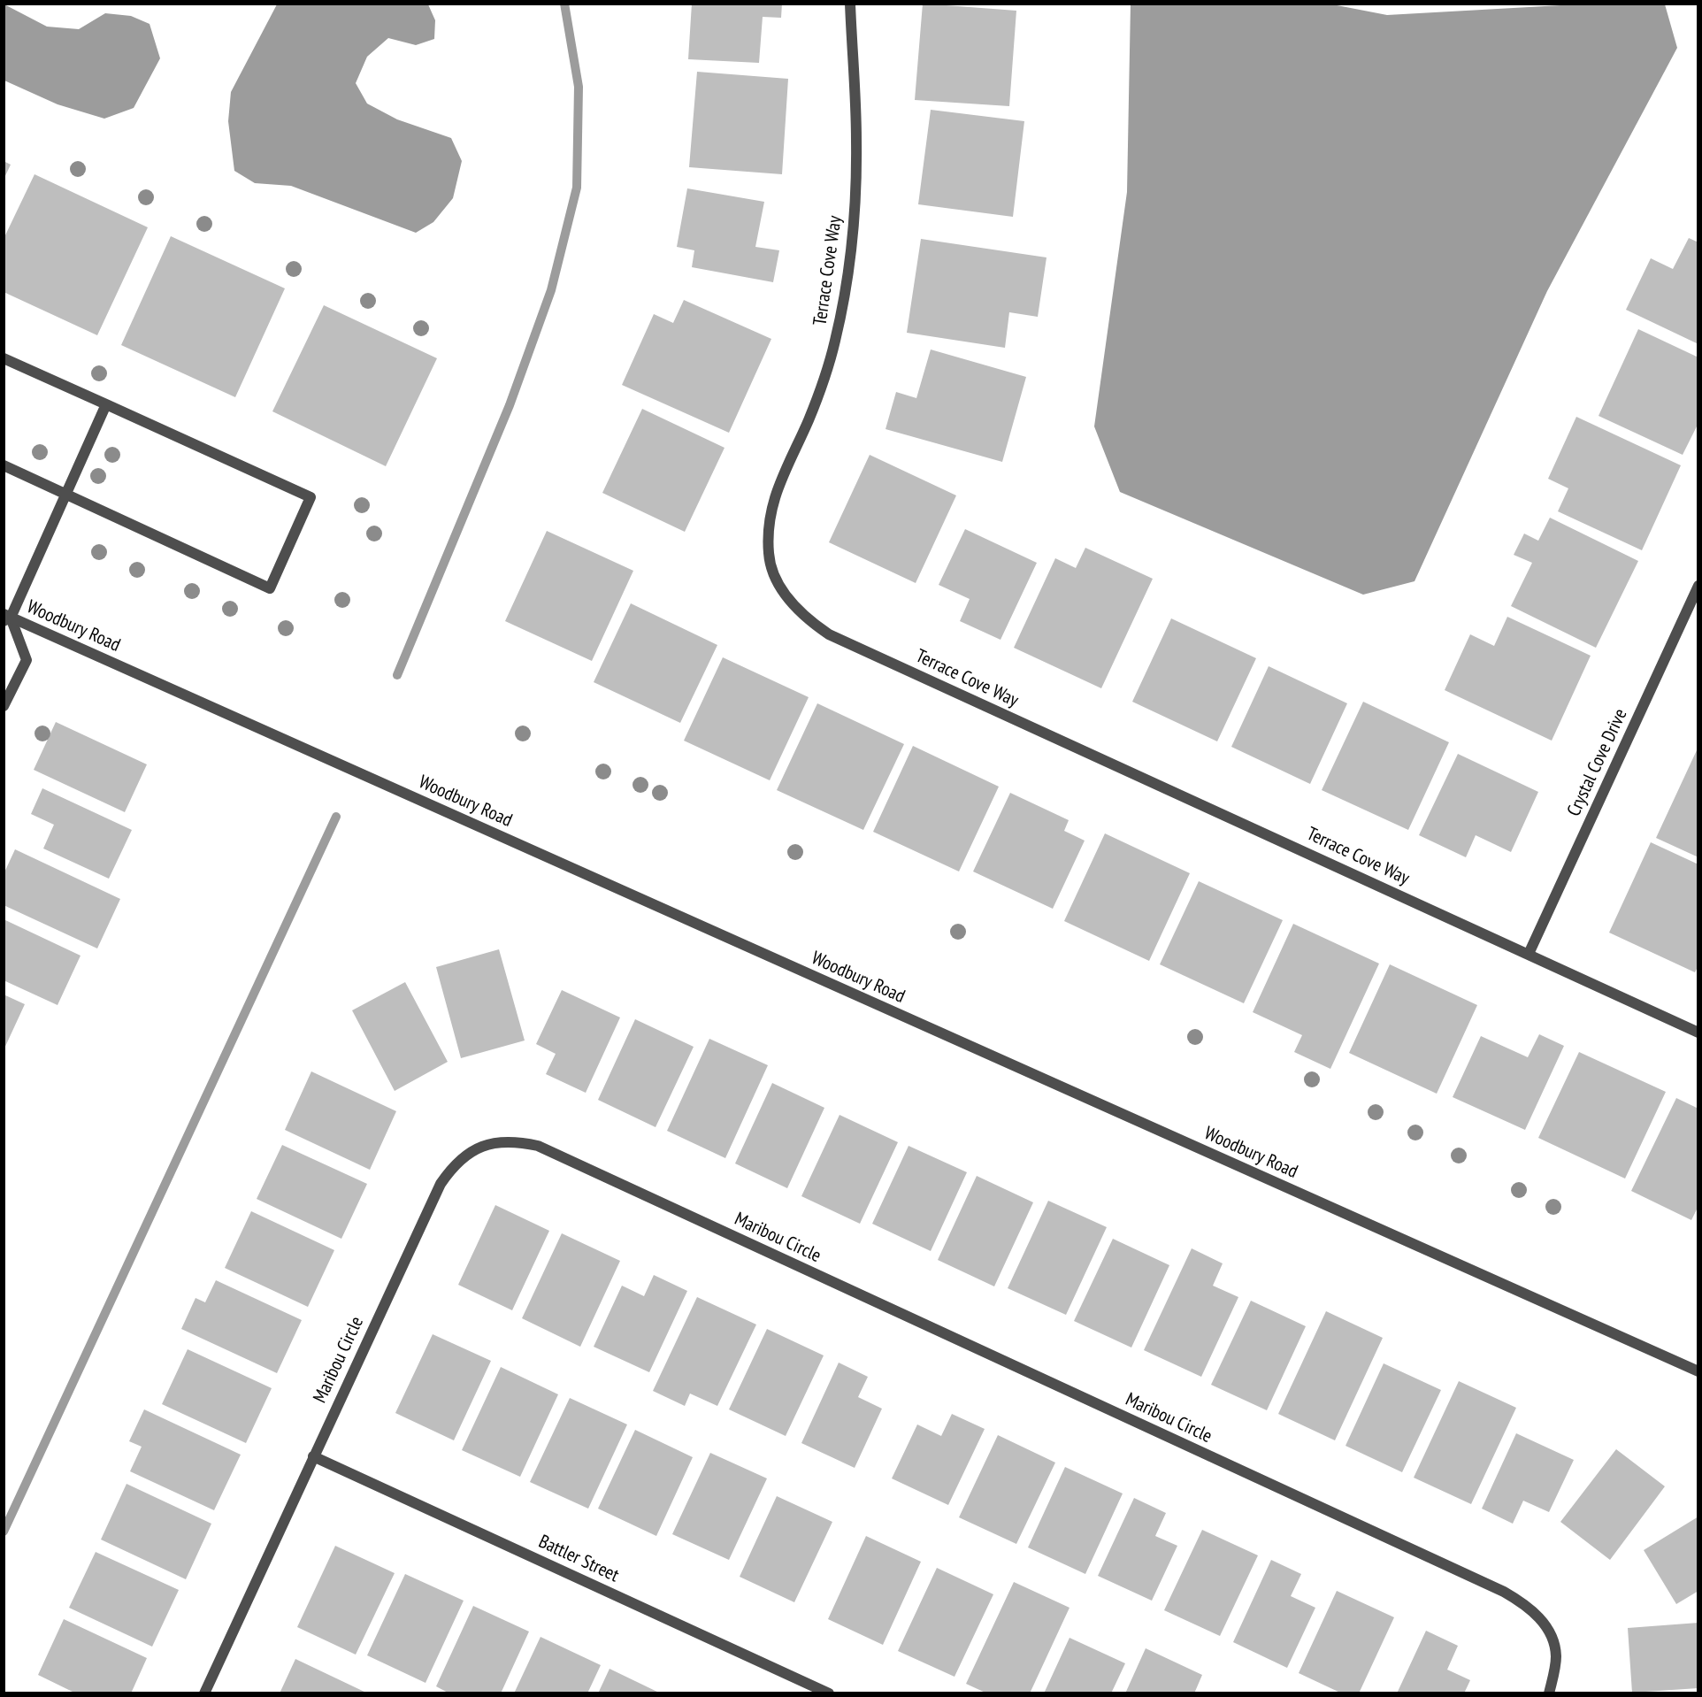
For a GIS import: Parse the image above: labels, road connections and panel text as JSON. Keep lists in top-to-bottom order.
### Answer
{
  "streets": {
    "street": [
      "Terrace Cove Way",
      "Woodbury Road",
      "Crystal Cove Drive",
      "Maribou Circle",
      "Battler Street"
    ]
  },
  "crossings": [
    ["Terrace Cove Way", "Crystal Cove Drive"],
    ["Maribou Circle", "Battler Street"]
  ]
}
